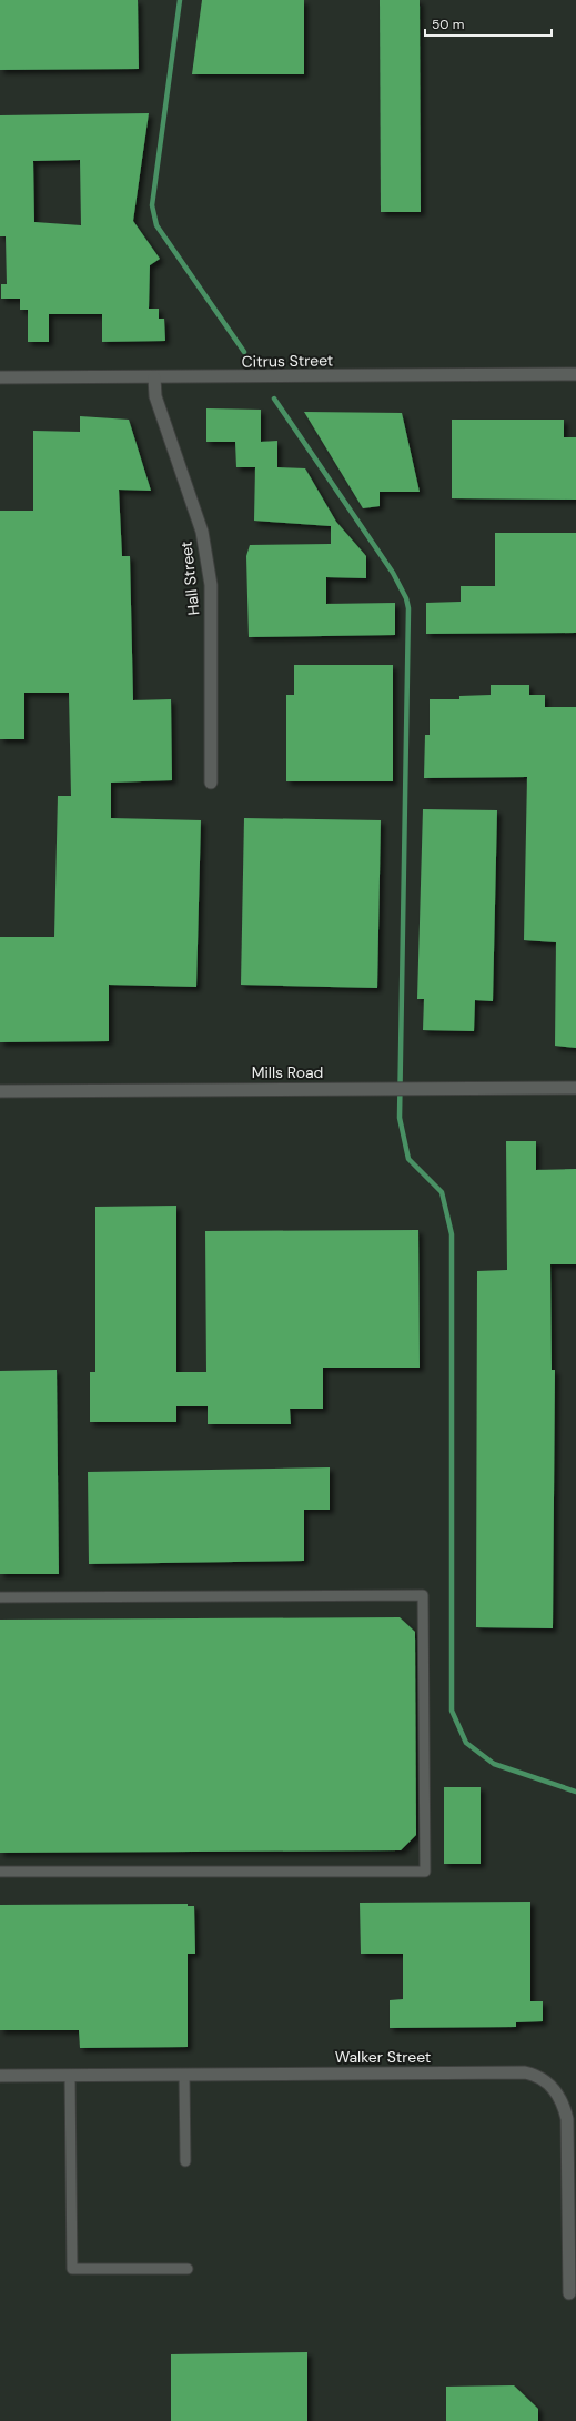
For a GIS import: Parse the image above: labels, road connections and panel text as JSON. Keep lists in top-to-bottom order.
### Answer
{
  "streets": {
    "street": [
      "Citrus Street",
      "Hall Street",
      "Mills Road",
      "Walker Street"
    ]
  },
  "crossings": [
    ["Citrus Street", "Hall Street"]
  ],
  "scale_bar": "50 m"
}
